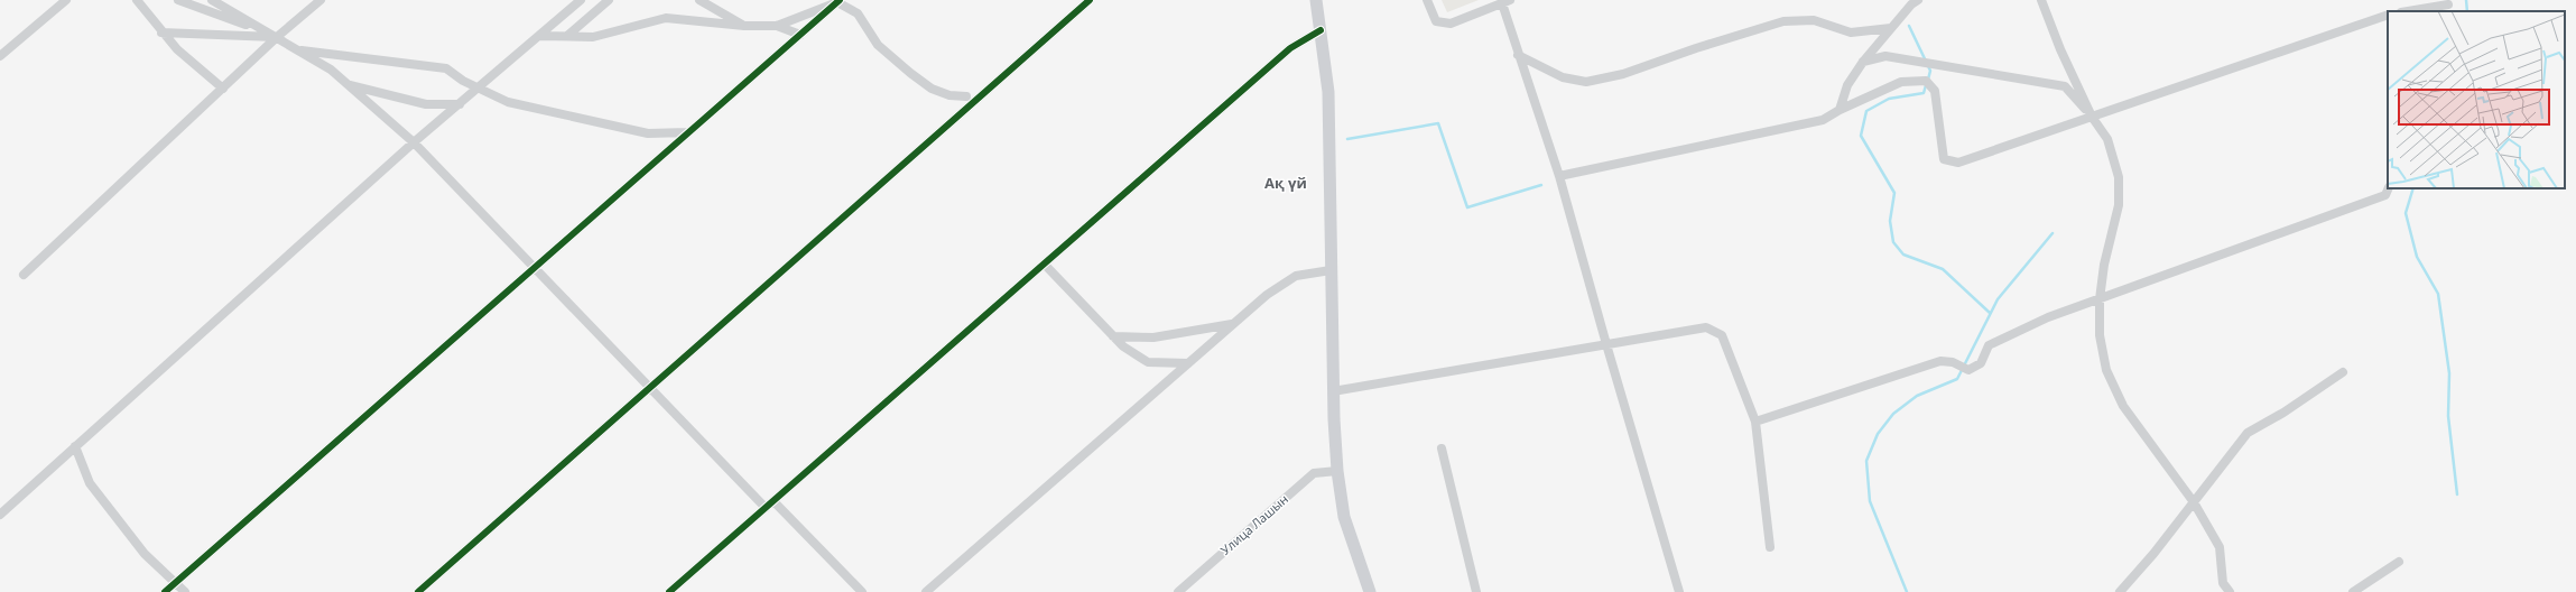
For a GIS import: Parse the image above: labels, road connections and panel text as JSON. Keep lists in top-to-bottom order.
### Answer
{
  "streets": {
    "street": ["Улица Лашын"]
  },
  "districts": ["Ақ үй"]
}
